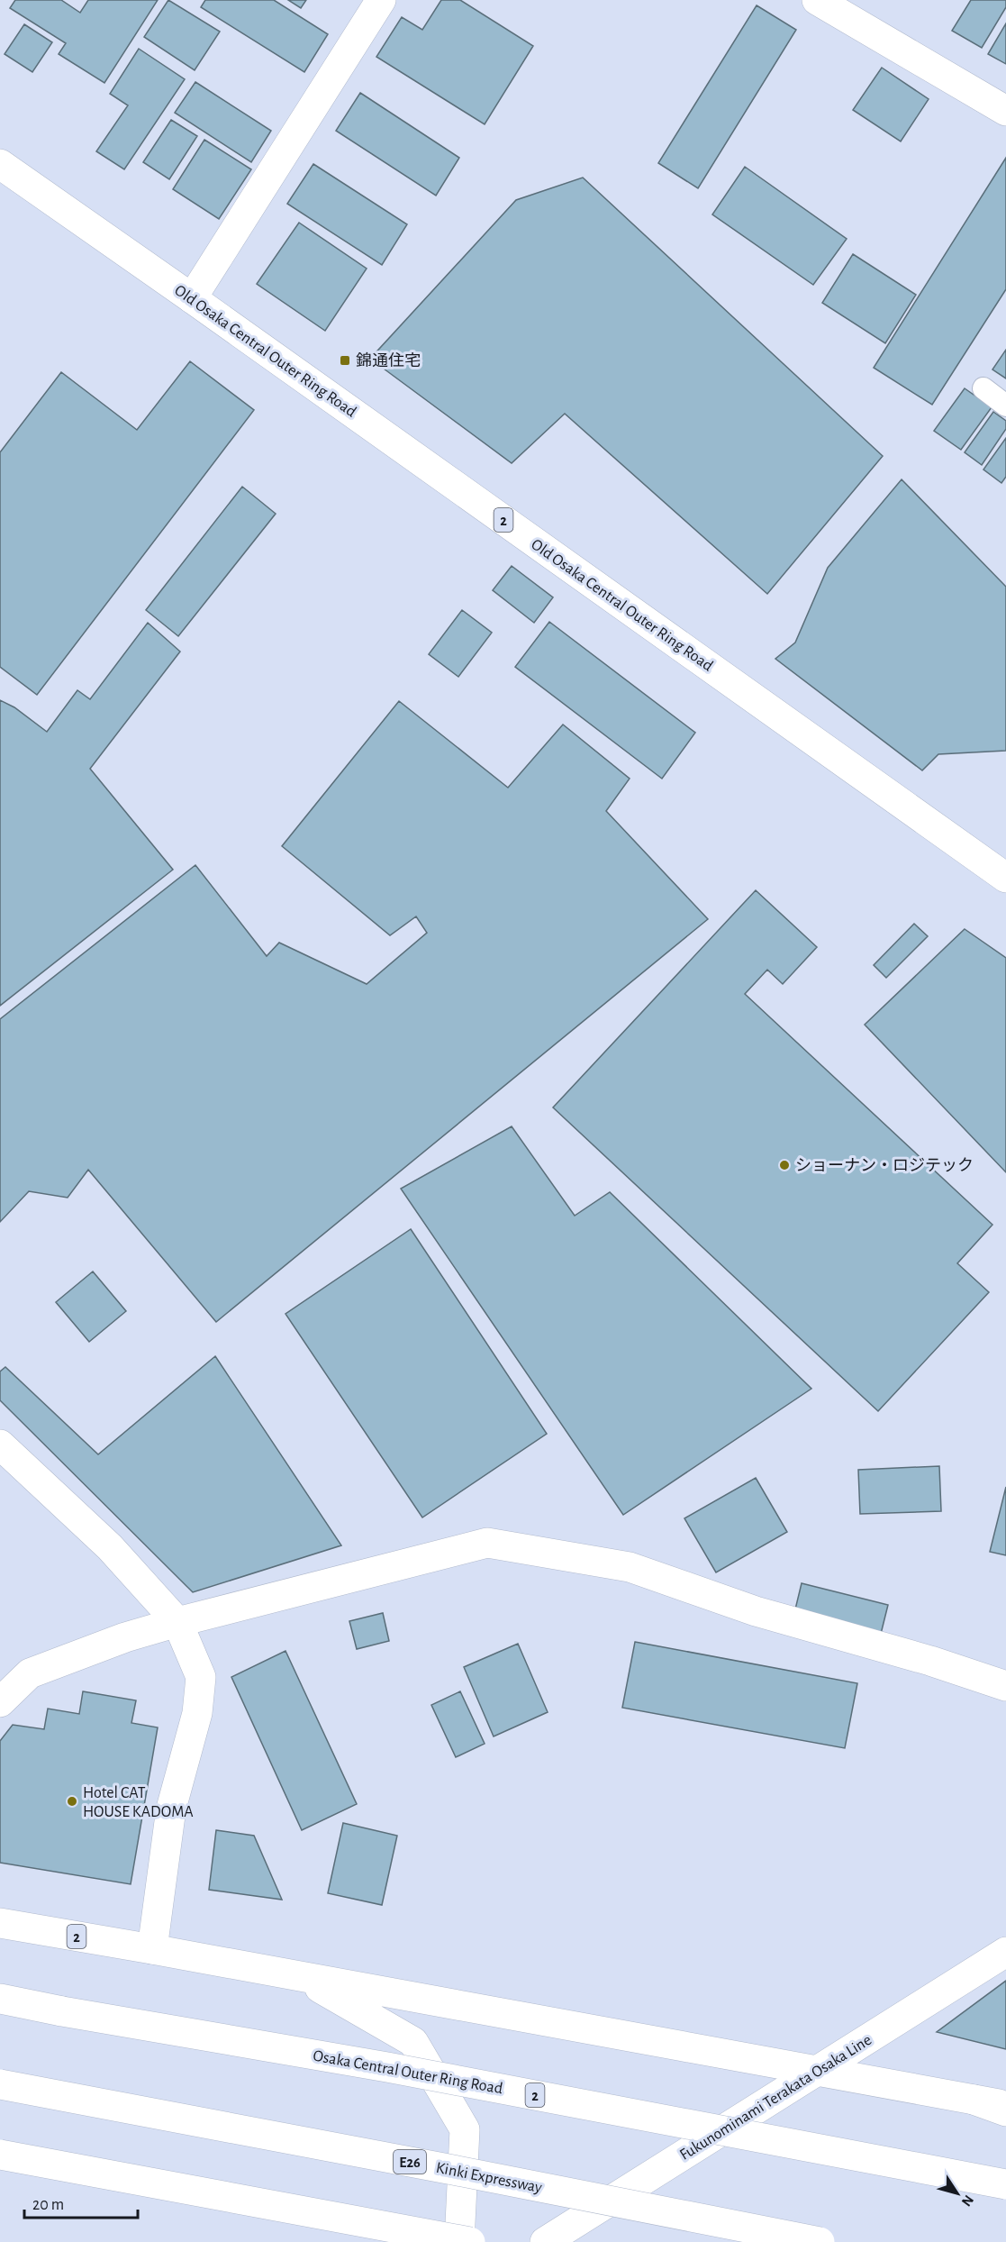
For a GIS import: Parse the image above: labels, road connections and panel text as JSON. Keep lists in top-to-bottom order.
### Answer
{
  "streets": {
    "main road": [
      "Old Osaka Central Outer Ring Road",
      "2",
      "Osaka Central Outer Ring Road",
      "Fukunominami Terakata Osaka Line",
      "E26",
      "Kinki Expressway"
    ]
  },
  "crossings": [
    ["2", "Fukunominami Terakata Osaka Line"]
  ],
  "places": {
    "transit": ["錦通住宅"],
    "other": ["ショーナン・ロジテック", "Hotel CAT HOUSE KADOMA"]
  },
  "scale_bar": "20 m",
  "north": "bottom right"
}
